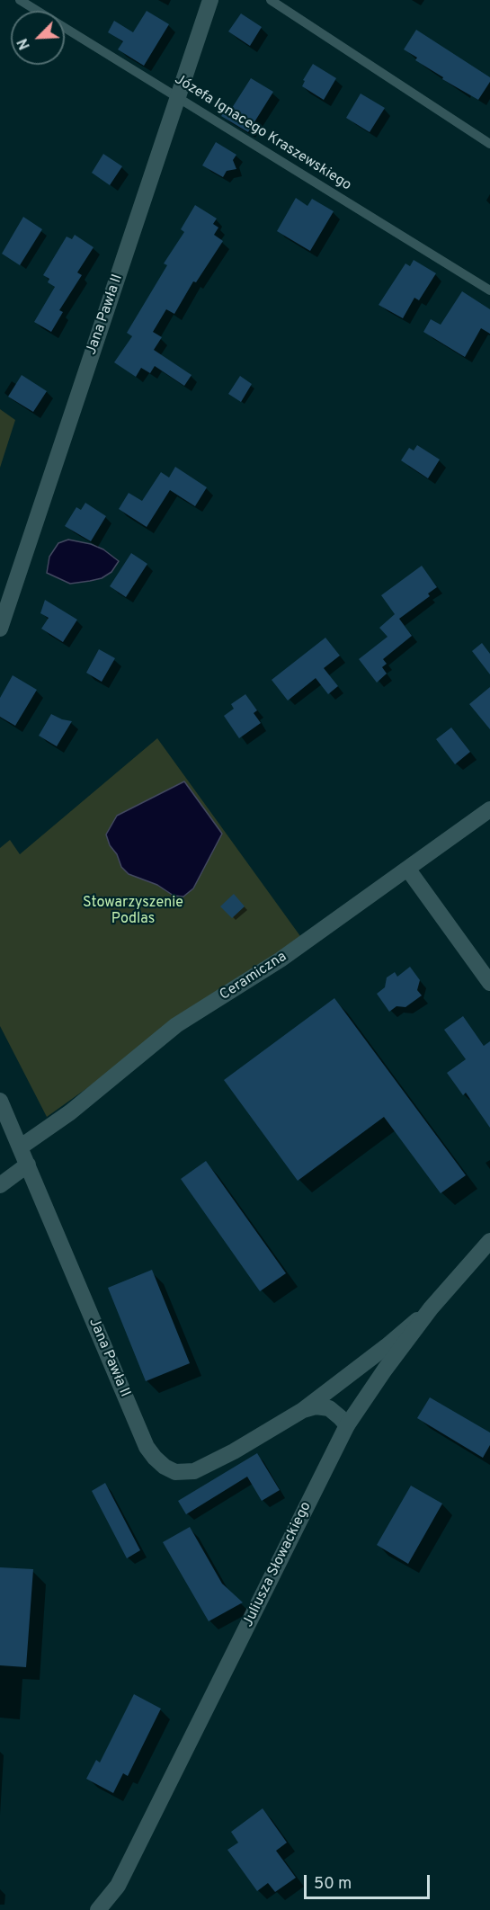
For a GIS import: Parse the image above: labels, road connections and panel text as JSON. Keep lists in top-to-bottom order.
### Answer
{
  "streets": {
    "street": ["Jana Pawła II", "Ceramiczna", "Juliusza Słowackiego"],
    "lane": ["Józefa Ignacego Kraszewskiego"]
  },
  "crossings": [
    ["Józefa Ignacego Kraszewskiego", "Jana Pawła II"],
    ["Jana Pawła II", "Ceramiczna"],
    ["Jana Pawła II", "Juliusza Słowackiego"]
  ],
  "parks": ["Stowarzyszenie Podlas"],
  "scale_bar": "50 m",
  "north": "bottom left"
}
